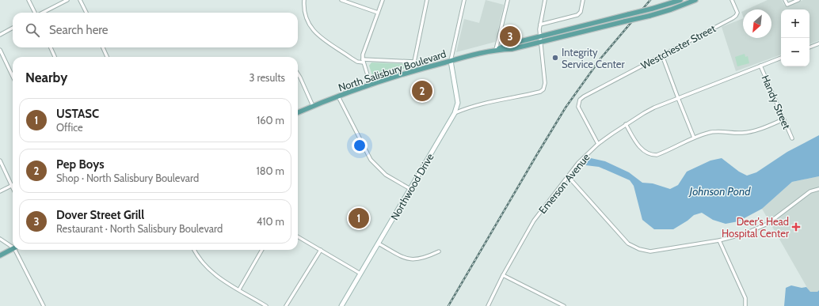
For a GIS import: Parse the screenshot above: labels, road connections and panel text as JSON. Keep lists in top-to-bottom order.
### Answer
{
  "streets": {
    "main road": ["North Salisbury Boulevard"],
    "street": [
      "Westchester Street",
      "Handy Street",
      "Emerson Avenue",
      "Northwood Drive"
    ]
  },
  "crossings": [
    ["Westchester Street", "Emerson Avenue"],
    ["North Salisbury Boulevard", "Northwood Drive"],
    ["Handy Street", "Emerson Avenue"]
  ],
  "water": ["Johnson Pond"],
  "places": {
    "other": ["Integrity Service Center"],
    "health": ["Deer's Head Hospital Center"]
  },
  "north": "bottom left",
  "page": {
    "map_buttons": ["+", "−"],
    "search": "Search here",
    "pins": ["3", "2", "1"],
    "heading": ["Nearby", "3 results"],
    "list": [
      {
        "mark": "1",
        "name": "USTASC",
        "note": "Office",
        "value": "160 m"
      },
      {
        "mark": "2",
        "name": "Pep Boys",
        "note": "Shop · North Salisbury Boulevard",
        "value": "180 m"
      },
      {
        "mark": "3",
        "name": "Dover Street Grill",
        "note": "Restaurant · North Salisbury Boulevard",
        "value": "410 m"
      }
    ]
  }
}
